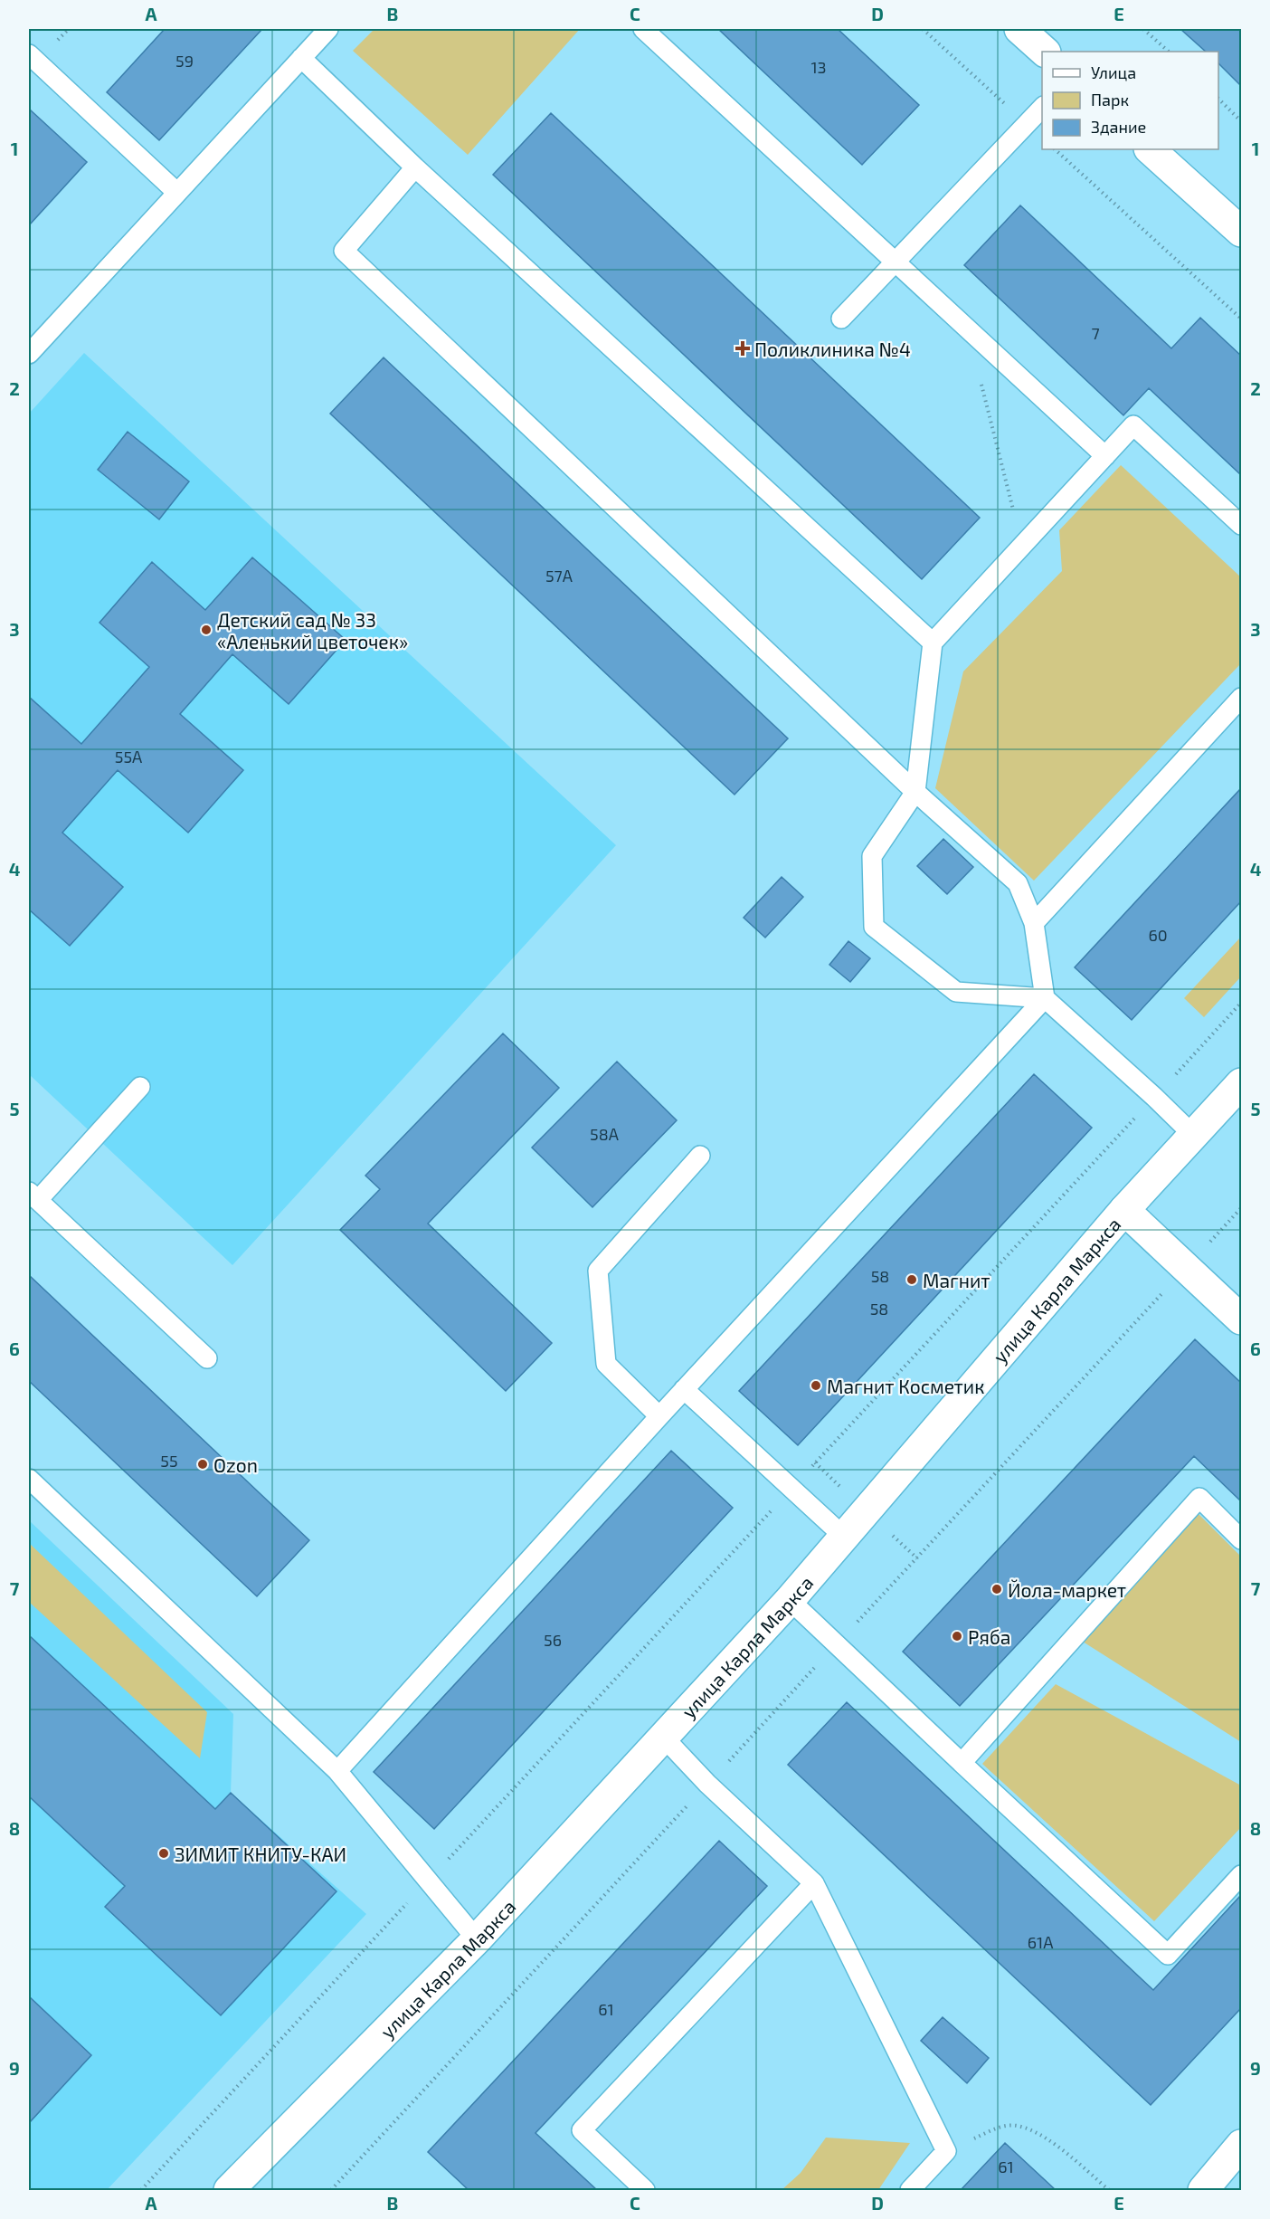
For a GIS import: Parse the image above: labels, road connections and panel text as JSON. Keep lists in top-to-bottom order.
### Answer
{
  "streets": {
    "street": ["улица Карла Маркса"]
  },
  "places": {
    "health": ["Поликлиника №4"],
    "other": [
      "Детский сад № 33 «Аленький цветочек»",
      "Магнит",
      "Магнит Косметик",
      "Ozon",
      "Йола-маркет",
      "Ряба",
      "ЗИМИТ КНИТУ-КАИ"
    ]
  },
  "house_numbers": [
    "59",
    "13",
    "7",
    "57А",
    "55А",
    "60",
    "58А",
    "58",
    "58",
    "55",
    "56",
    "61А",
    "61",
    "61"
  ],
  "legend": ["Улица", "Парк", "Здание"],
  "grid": {
    "columns": [
      "A",
      "B",
      "C",
      "D",
      "E"
    ],
    "rows": [
      "1",
      "2",
      "3",
      "4",
      "5",
      "6",
      "7",
      "8",
      "9"
    ]
  }
}
